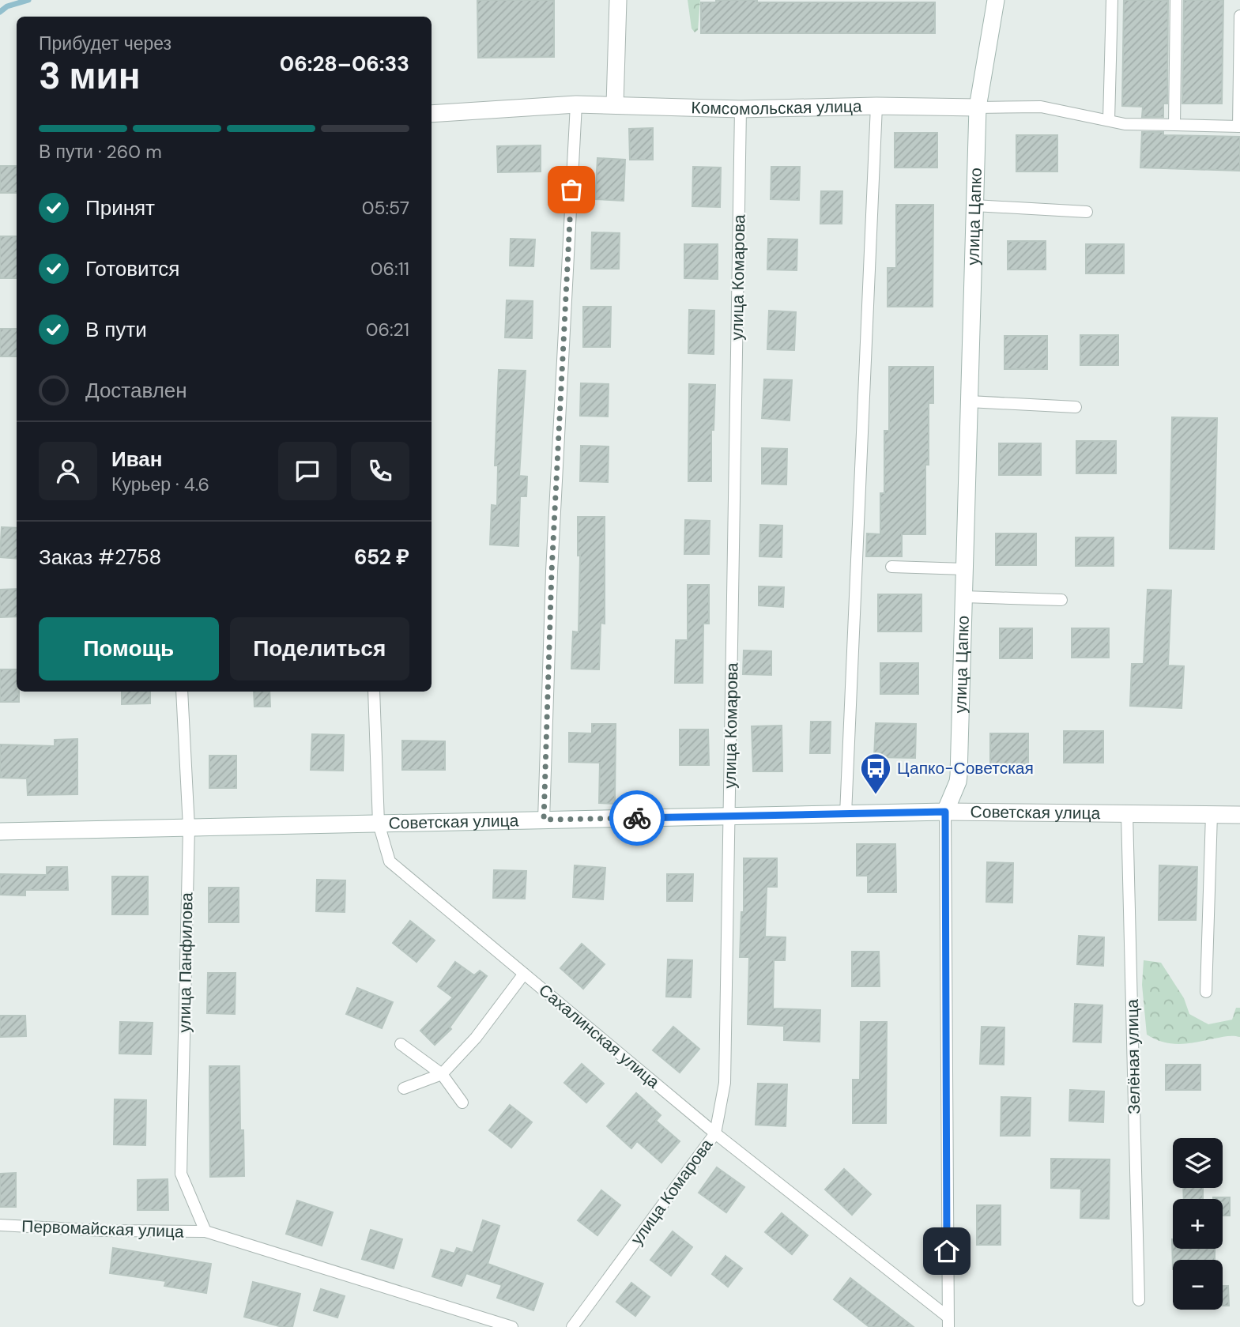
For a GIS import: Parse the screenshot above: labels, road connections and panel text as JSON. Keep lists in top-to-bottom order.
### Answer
{
  "streets": {
    "street": ["Комсомольская улица", "улица Цапко", "Советская улица"],
    "lane": [
      "улица Комарова",
      "улица Панфилова",
      "Сахалинская улица",
      "Зелёная улица",
      "Первомайская улица"
    ]
  },
  "crossings": [
    ["Комсомольская улица", "улица Цапко"],
    ["Комсомольская улица", "улица Комарова"],
    ["улица Цапко", "Советская улица"],
    ["улица Цапко", "Сахалинская улица"],
    ["улица Комарова", "Советская улица"],
    ["улица Комарова", "Сахалинская улица"],
    ["Советская улица", "улица Панфилова"],
    ["Советская улица", "Сахалинская улица"],
    ["Советская улица", "Зелёная улица"],
    ["улица Панфилова", "Первомайская улица"]
  ],
  "places": {
    "bus stop": ["Цапко-Советская"]
  },
  "page": {
    "heading": ["3 мин", "Прибудет через", "06:28–06:33"],
    "panel": [
      "Иван",
      "Курьер · 4.6",
      "Заказ #2758",
      "652 ₽"
    ],
    "bar": "В пути · 260 m",
    "list": [
      ["Принят", "05:57"],
      ["Готовится", "06:11"],
      ["В пути", "06:21"],
      "Доставлен"
    ],
    "buttons": ["Помощь", "Поделиться"],
    "map_buttons": ["+", "−"]
  }
}
